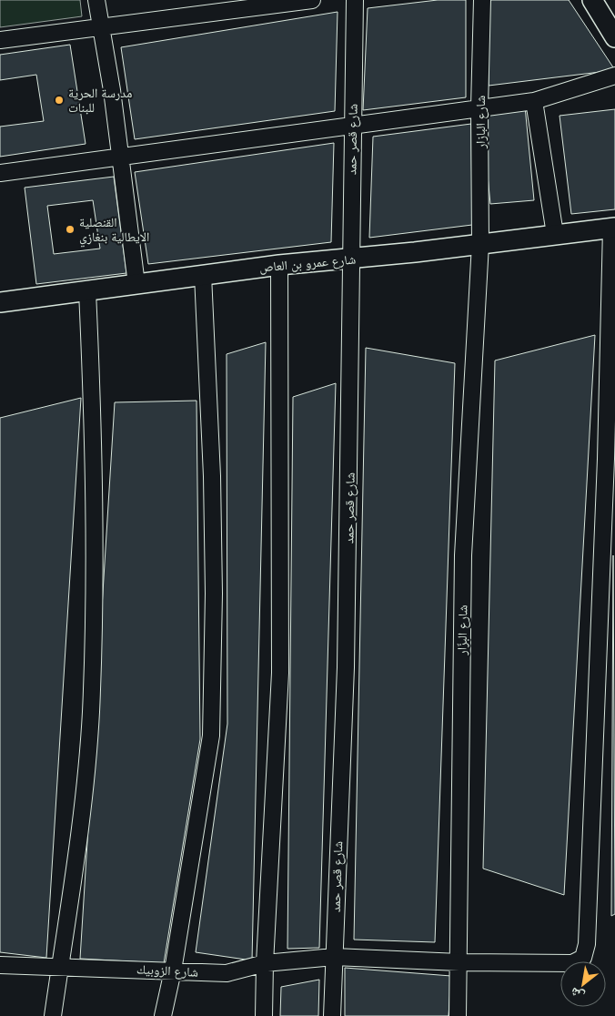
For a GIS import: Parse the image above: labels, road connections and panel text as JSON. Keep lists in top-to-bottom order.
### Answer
{
  "streets": {
    "street": [
      "شارع البازار",
      "شارع قصر حمد",
      "شارع عمرو بن العاص",
      "شارع البزّار",
      "شارع الزوبيك"
    ]
  },
  "crossings": [
    ["شارع البازار", "شارع عمرو بن العاص"],
    ["شارع البازار", "شارع البزّار"],
    ["شارع قصر حمد", "شارع عمرو بن العاص"],
    ["شارع قصر حمد", "شارع الزوبيك"],
    ["شارع عمرو بن العاص", "شارع البزّار"],
    ["شارع البزّار", "شارع الزوبيك"]
  ],
  "places": ["مدرسة الحرية للبنات", "القنصلية الايطالية بنغازي"],
  "north": "bottom left"
}
